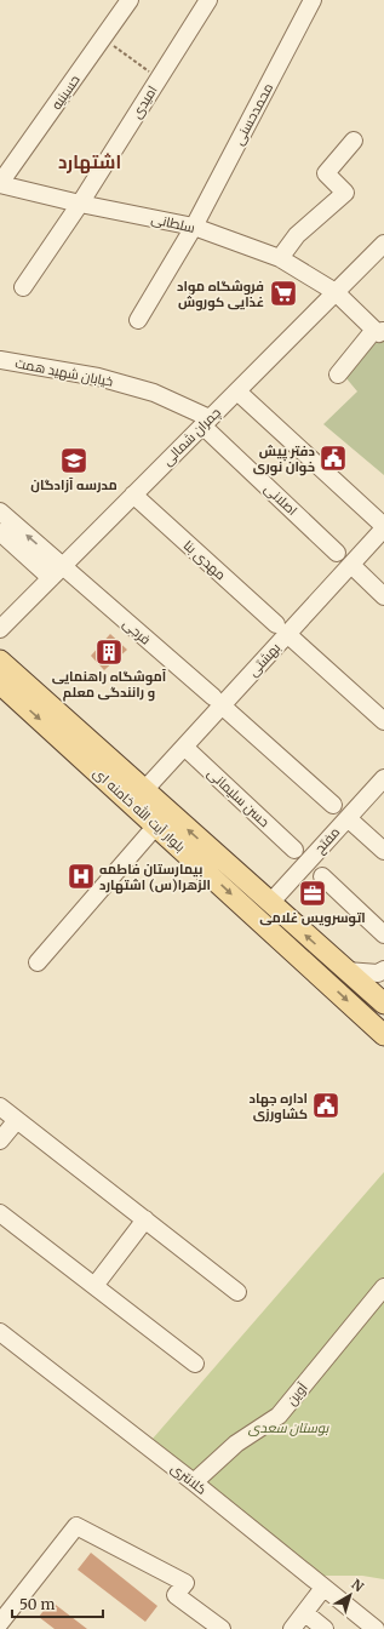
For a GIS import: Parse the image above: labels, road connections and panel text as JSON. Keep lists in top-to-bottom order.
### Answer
{
  "streets": {
    "main road": ["بلوار آیت الله خامنه ای"],
    "street": [
      "حسینیه",
      "امیدی",
      "محمدحسنی",
      "سلطانی",
      "خیابان شهید همت",
      "چمران شمالی",
      "اصلانی",
      "مهدی بنا",
      "فرجی",
      "بهشتی",
      "حسن سلیمانی",
      "مفتح",
      "آوین",
      "کلانتری"
    ]
  },
  "crossings": [
    ["حسینیه", "سلطانی"],
    ["امیدی", "سلطانی"],
    ["محمدحسنی", "سلطانی"],
    ["سلطانی", "چمران شمالی"],
    ["خیابان شهید همت", "چمران شمالی"],
    ["خیابان شهید همت", "اصلانی"],
    ["چمران شمالی", "اصلانی"],
    ["چمران شمالی", "مهدی بنا"],
    ["چمران شمالی", "فرجی"],
    ["مهدی بنا", "بهشتی"],
    ["فرجی", "بهشتی"],
    ["بهشتی", "حسن سلیمانی"],
    ["بهشتی", "بلوار آیت الله خامنه ای"],
    ["بلوار آیت الله خامنه ای", "مفتح"],
    ["آوین", "کلانتری"]
  ],
  "districts": ["اشتهارد"],
  "parks": ["بوستان سعدی"],
  "places": {
    "supermarket": ["فروشگاه مواد غذایی کوروش"],
    "public building": ["دفتر پیش خوان نوری", "اداره جهاد کشاورزی"],
    "school or university": ["مدرسه آزادگان"],
    "building": ["آموشگاه راهنمایی و رانندگی معلم"],
    "hospital": ["بیمارستان فاطمه الزهرا(س) اشتهارد"],
    "office": ["اتوسرویس غلامی"]
  },
  "scale_bar": "50 m",
  "north": "top right"
}
